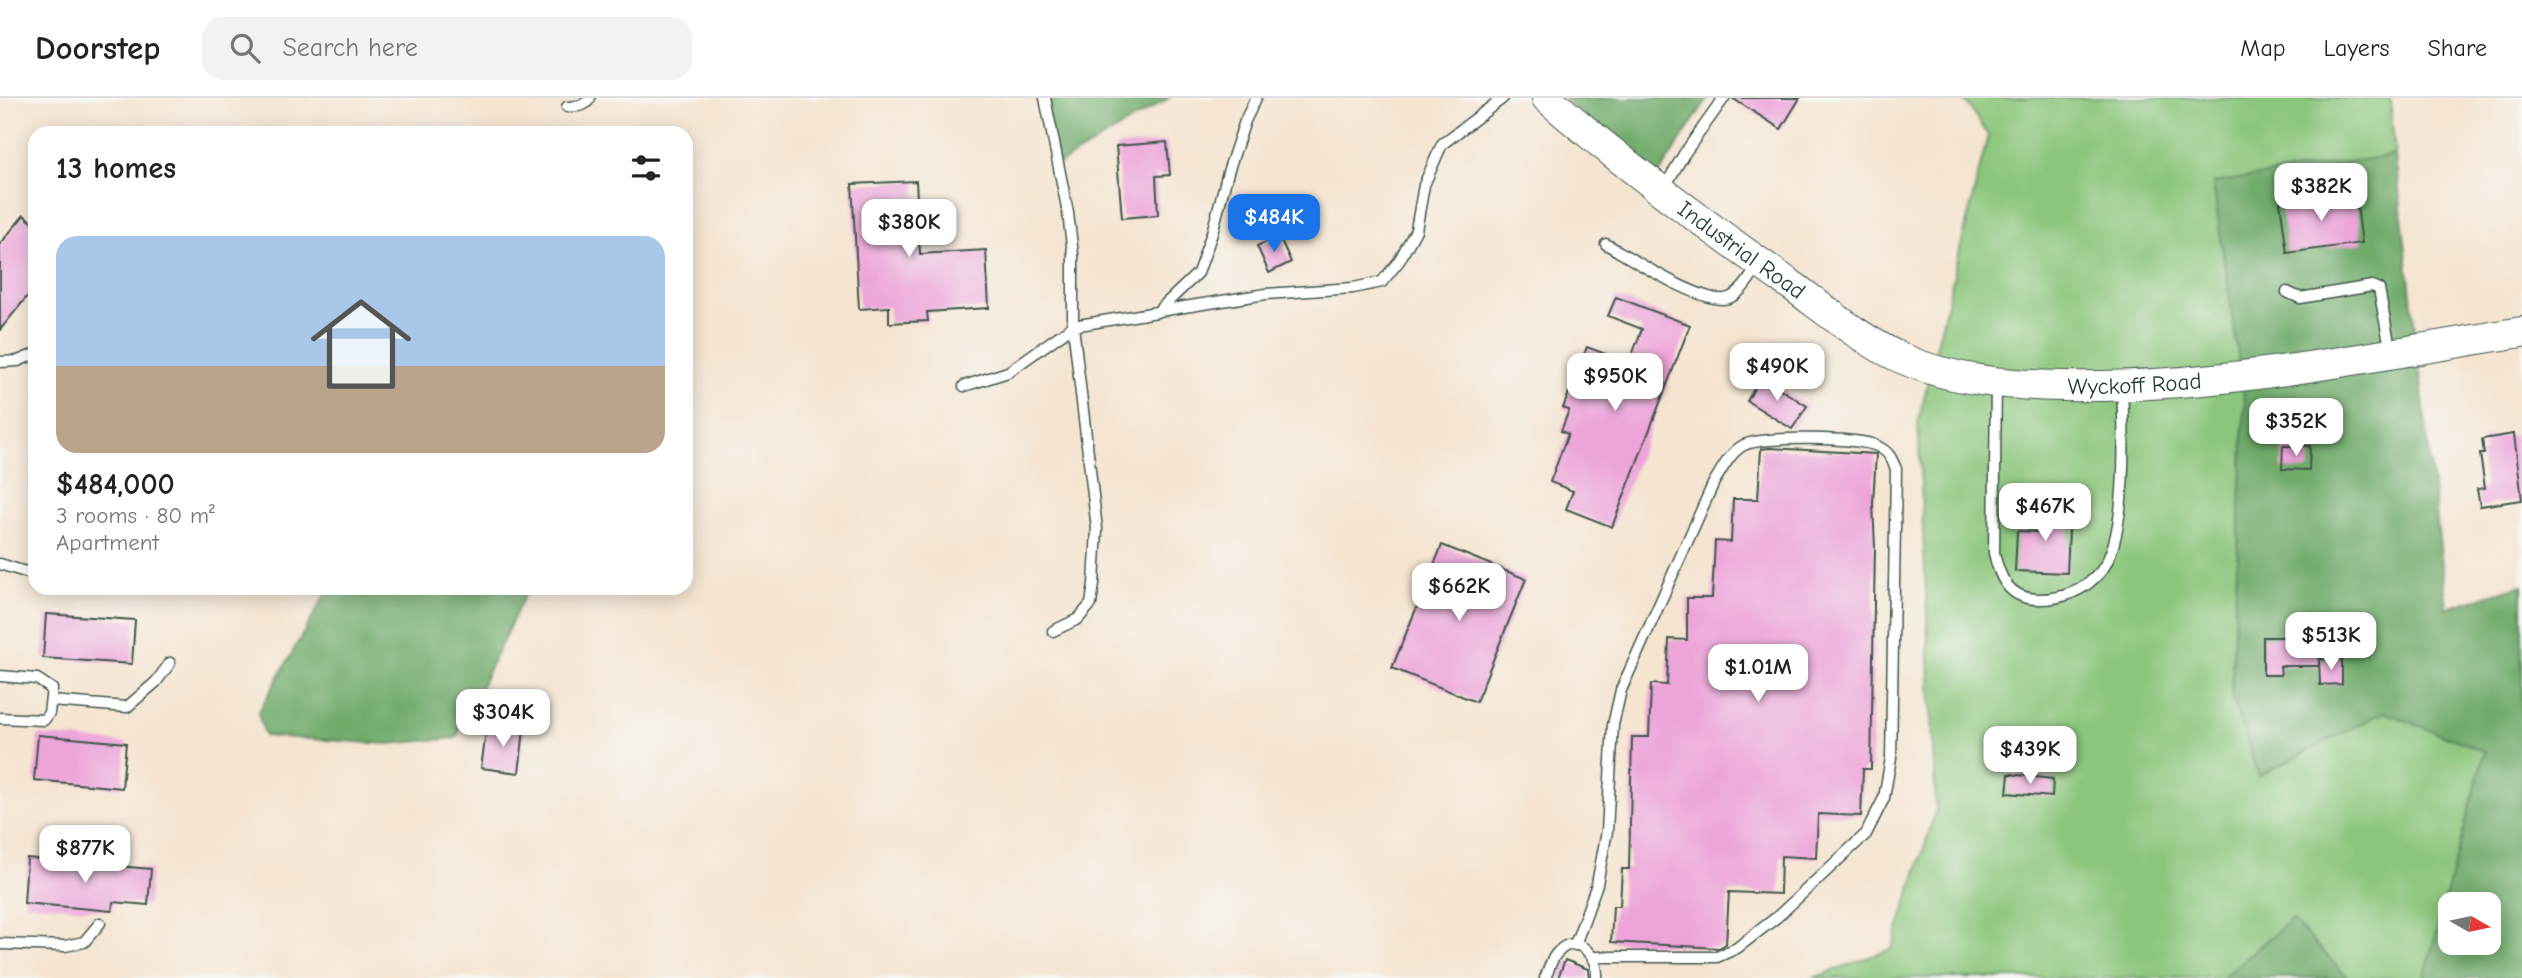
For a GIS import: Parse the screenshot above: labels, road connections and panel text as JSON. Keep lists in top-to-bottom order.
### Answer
{
  "streets": {
    "street": ["Industrial Road", "Wyckoff Road"]
  },
  "crossings": [
    ["Industrial Road", "Wyckoff Road"]
  ],
  "north": "right",
  "page": {
    "header": "Doorstep",
    "search": "Search here",
    "nav": ["Map", "Layers", "Share"],
    "heading": "13 homes",
    "price": [
      "$382K",
      "$484K",
      "$380K",
      "$490K",
      "$950K",
      "$352K",
      "$467K",
      "$662K",
      "$513K",
      "$1.01M",
      "$304K",
      "$439K",
      "$877K"
    ],
    "list": [
      {
        "name": "$484,000",
        "note": "3 rooms · 80 m² · Apartment"
      }
    ]
  }
}
